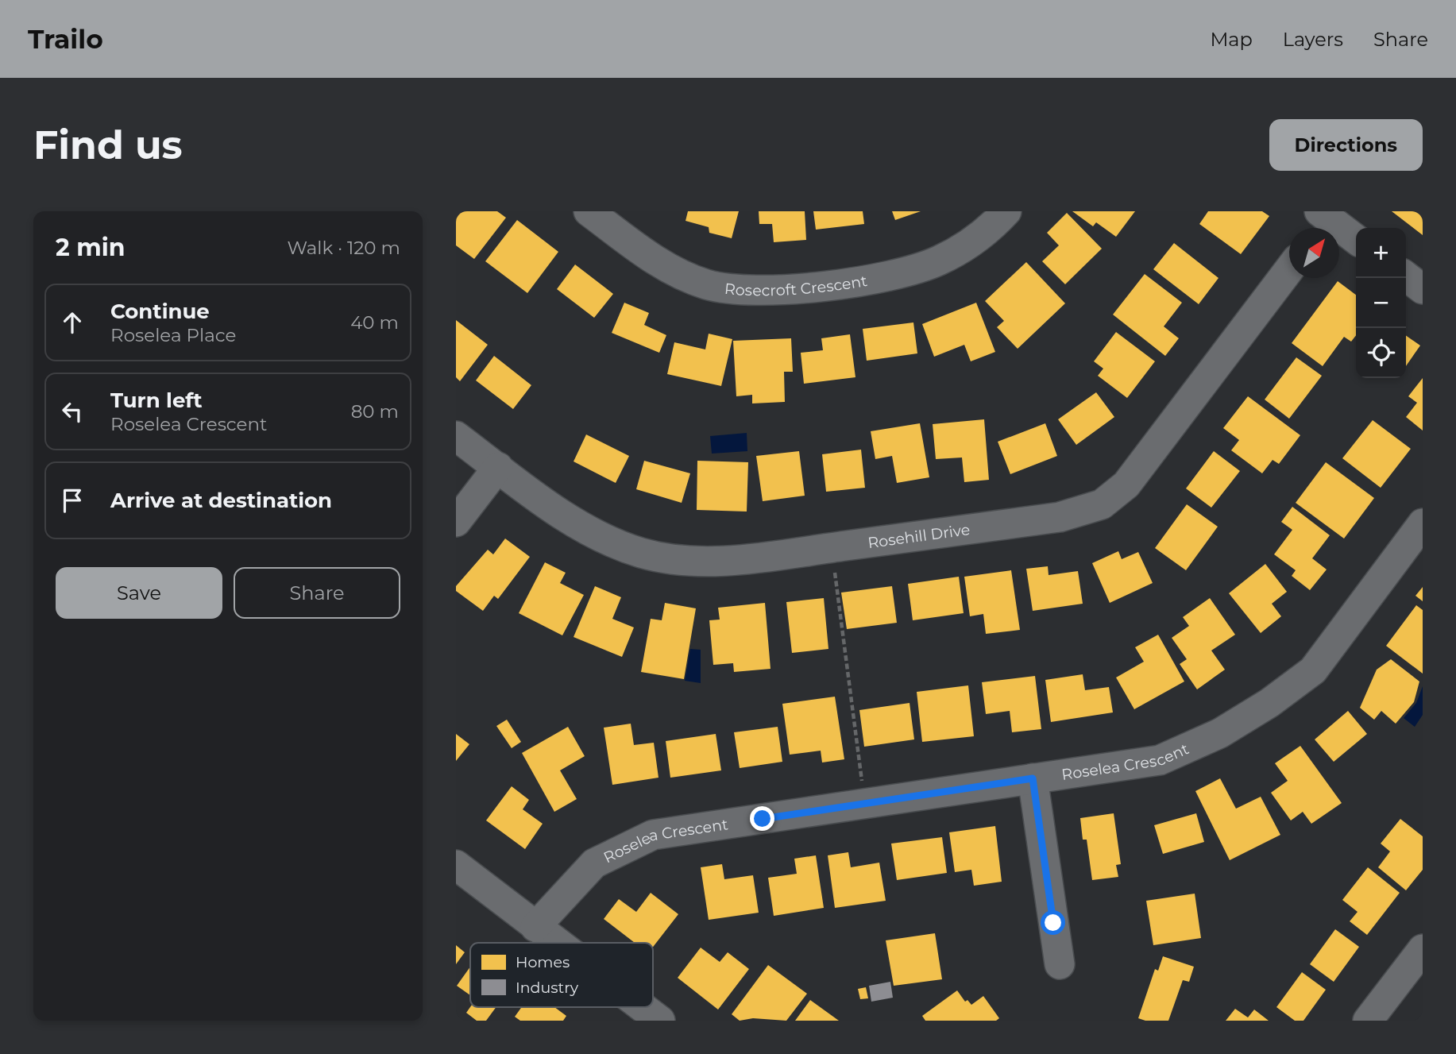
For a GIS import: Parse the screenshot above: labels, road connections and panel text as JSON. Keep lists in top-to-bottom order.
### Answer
{
  "streets": {
    "street": ["Rosecroft Crescent", "Rosehill Drive", "Roselea Crescent"]
  },
  "legend": ["Homes", "Industry"],
  "north": "top right",
  "page": {
    "header": "Trailo",
    "nav": ["Map", "Layers", "Share"],
    "buttons": [
      "Directions",
      ["Save", "Share"]
    ],
    "title": "Find us",
    "heading": ["2 min", "Walk · 120 m"],
    "map_buttons": ["+", "−"],
    "list": [
      ["Continue", "Roselea Place", "40 m"],
      ["Turn left", "Roselea Crescent", "80 m"],
      "Arrive at destination"
    ]
  }
}
